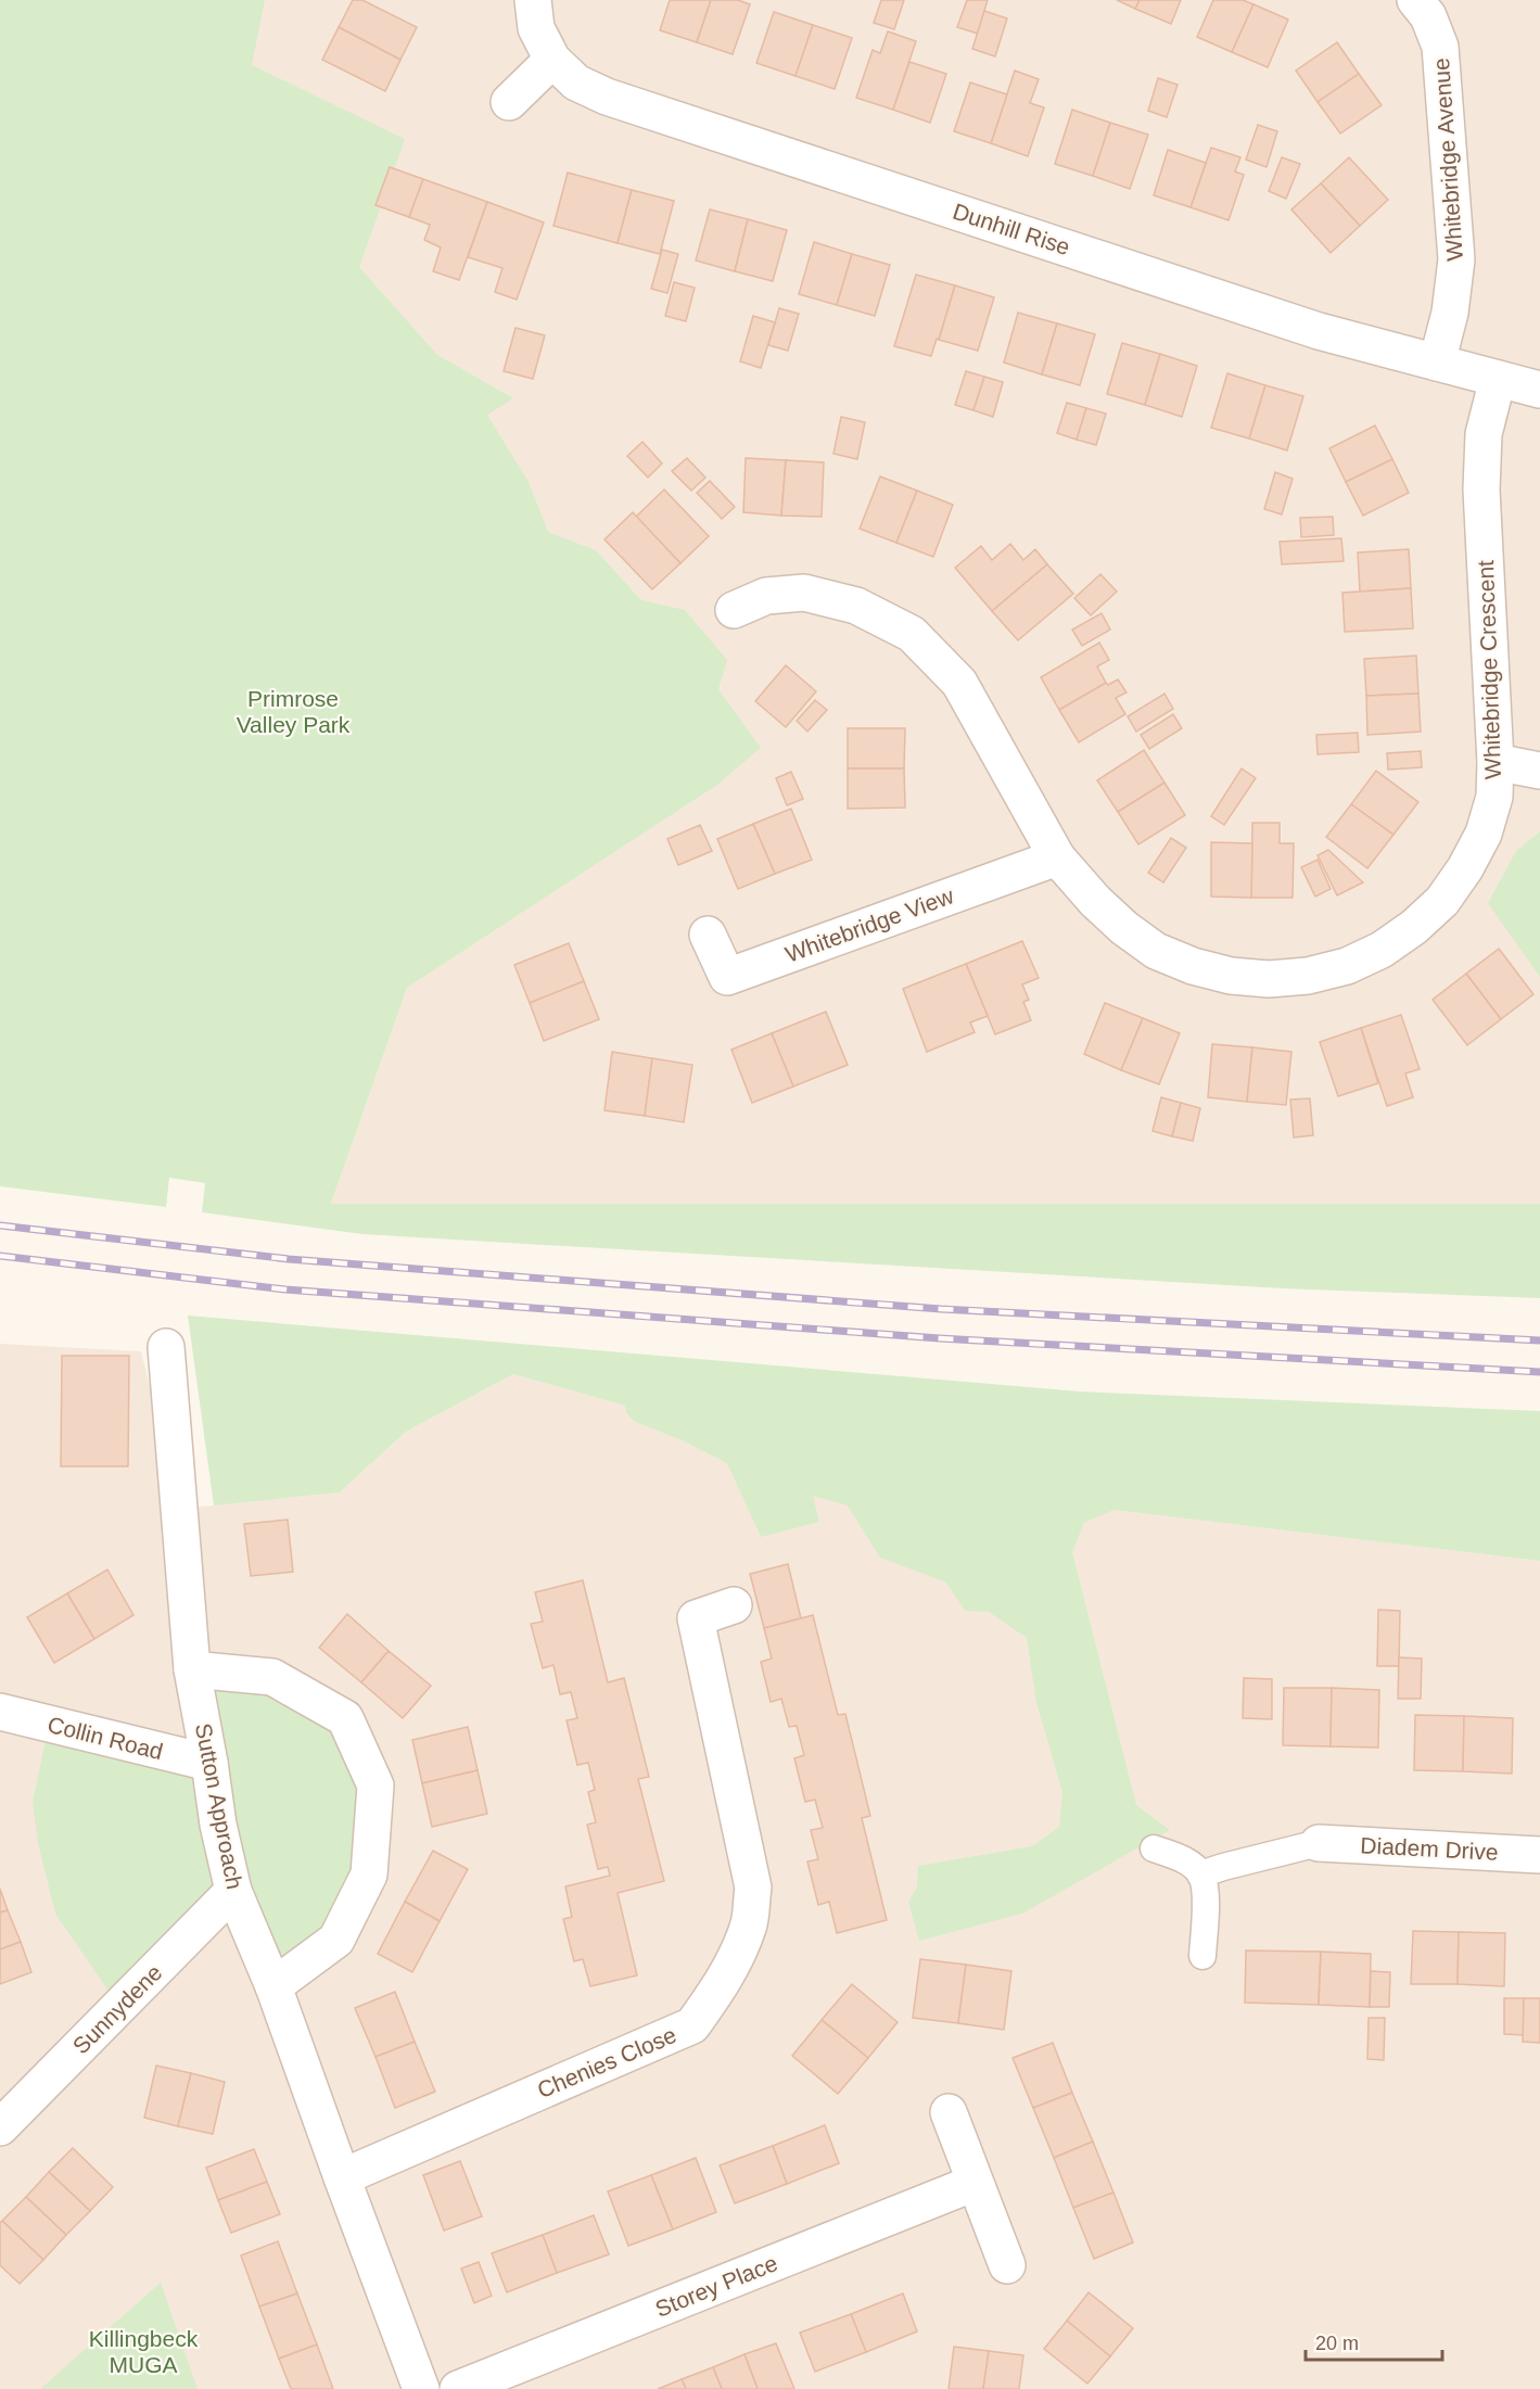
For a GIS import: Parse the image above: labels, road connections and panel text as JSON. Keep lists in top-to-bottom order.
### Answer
{
  "streets": {
    "street": [
      "Whitebridge Avenue",
      "Dunhill Rise",
      "Whitebridge Crescent",
      "Whitebridge View",
      "Collin Road",
      "Sutton Approach",
      "Diadem Drive",
      "Sunnydene",
      "Chenies Close",
      "Storey Place"
    ]
  },
  "crossings": [
    ["Whitebridge Avenue", "Dunhill Rise"],
    ["Dunhill Rise", "Whitebridge Crescent"],
    ["Whitebridge Crescent", "Whitebridge View"],
    ["Collin Road", "Sutton Approach"],
    ["Sutton Approach", "Sunnydene"],
    ["Sutton Approach", "Chenies Close"]
  ],
  "parks": ["Primrose Valley Park", "Killingbeck MUGA"],
  "scale_bar": "20 m"
}
